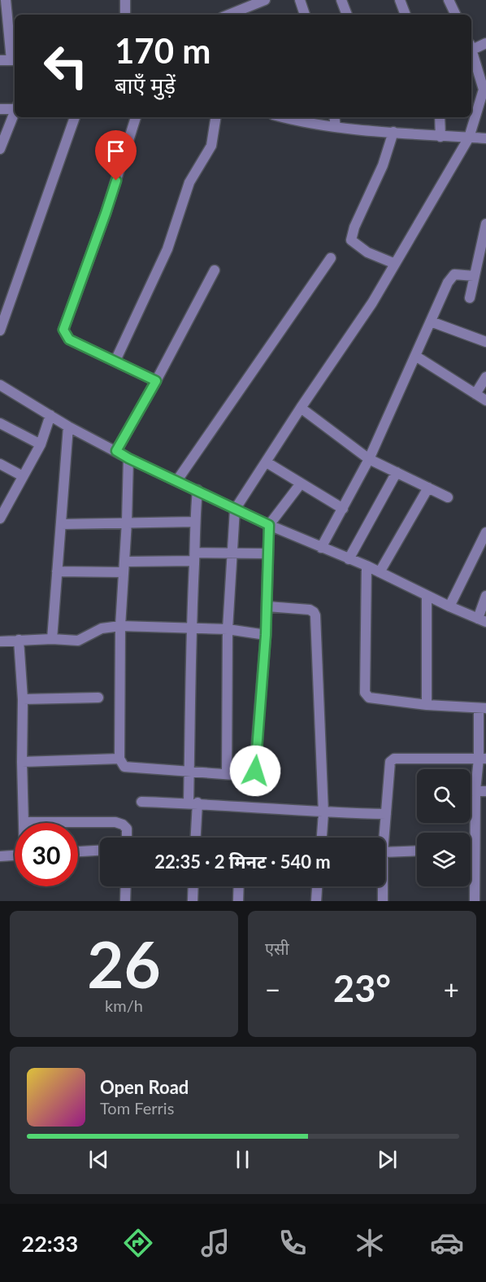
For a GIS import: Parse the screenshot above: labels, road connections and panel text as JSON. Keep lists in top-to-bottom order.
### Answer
{
  "page": {
    "turn": ["170 m", "बाएँ मुड़ें"],
    "limit": "30",
    "trip": "22:35 · 2 मिनट · 540 m",
    "tile": [
      ["26", "km/h"],
      "एसी"
    ],
    "heat": ["−", "23°", "+"],
    "song": ["Open Road", "Tom Ferris"],
    "tabs": "22:33"
  }
}
